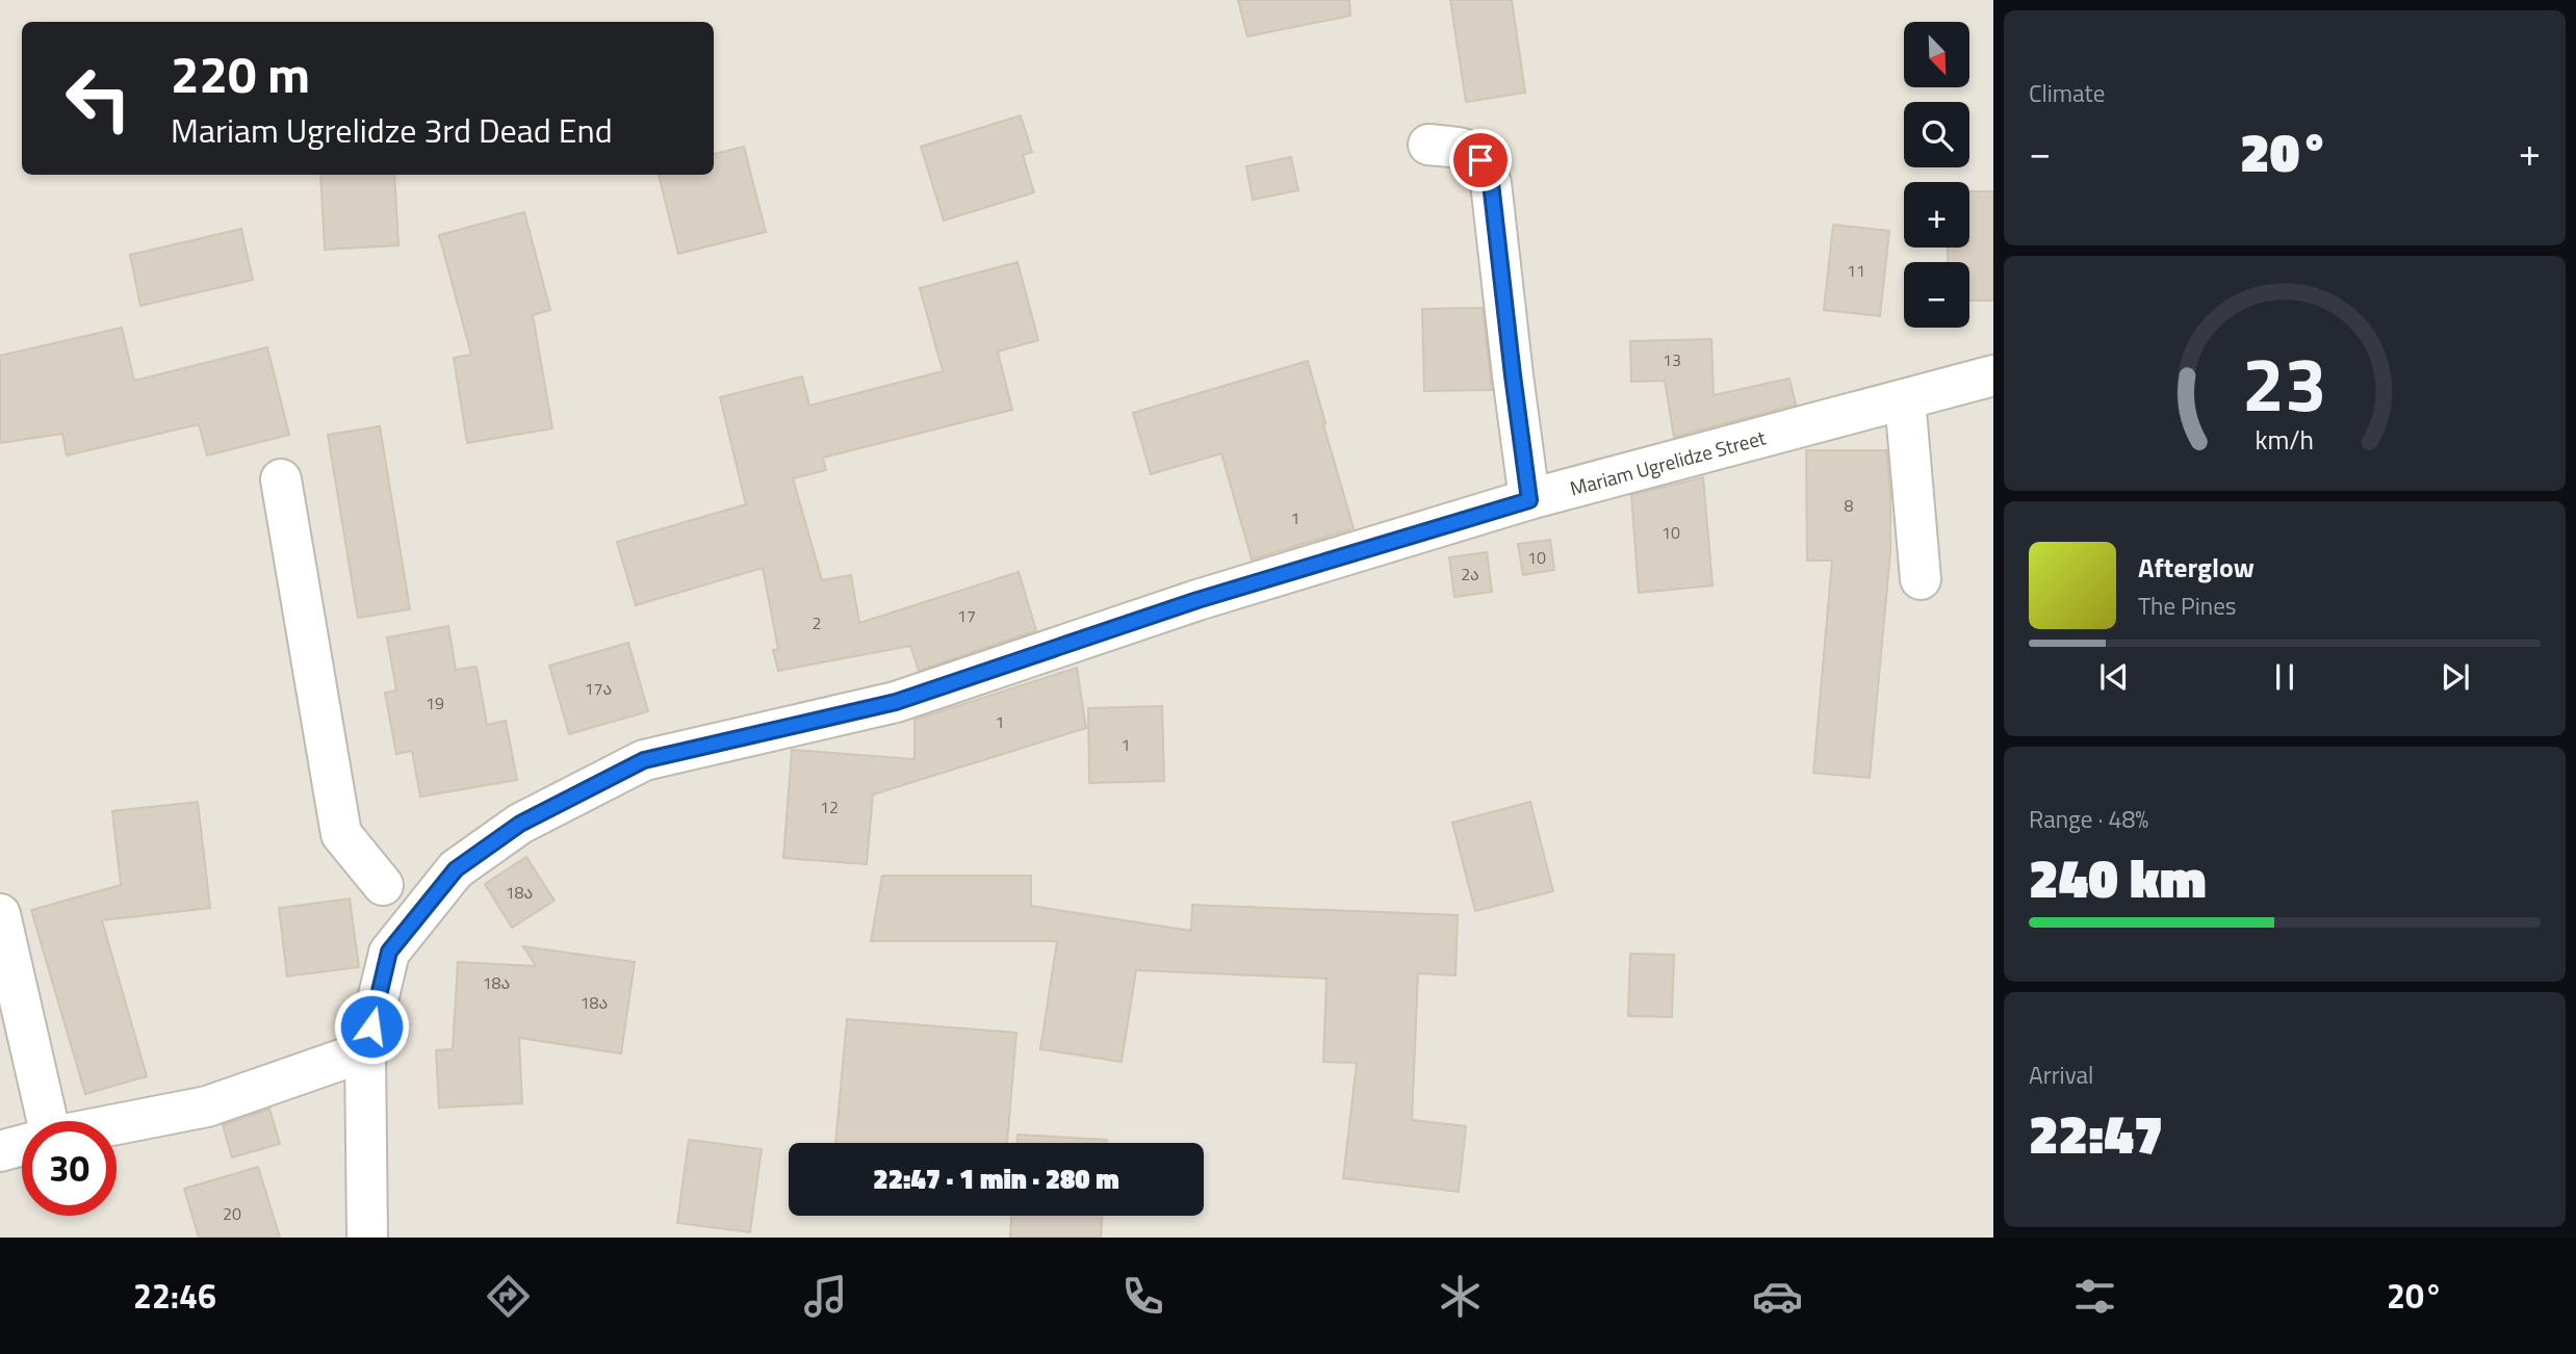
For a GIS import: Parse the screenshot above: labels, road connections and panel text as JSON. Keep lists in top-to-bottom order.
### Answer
{
  "streets": {
    "street": ["Mariam Ugrelidze Street"]
  },
  "house_numbers": [
    "11",
    "13",
    "8",
    "1",
    "10",
    "10",
    "2ა",
    "17",
    "2",
    "17ა",
    "19",
    "1",
    "1",
    "12",
    "18ა",
    "18ა",
    "18ა",
    "20"
  ],
  "north": "bottom right",
  "page": {
    "tile": [
      "Climate",
      ["Range · 48%", "240 km"],
      ["Arrival", "22:47"]
    ],
    "map_buttons": ["+", "−"],
    "turn": ["220 m", "Mariam Ugrelidze 3rd Dead End"],
    "heat": ["−", "20°", "+"],
    "song": ["Afterglow", "The Pines"],
    "limit": "30",
    "trip": "22:47 · 1 min · 280 m",
    "tabs": ["22:46", "20°"],
    "gauge": ["23", "km/h"]
  }
}
